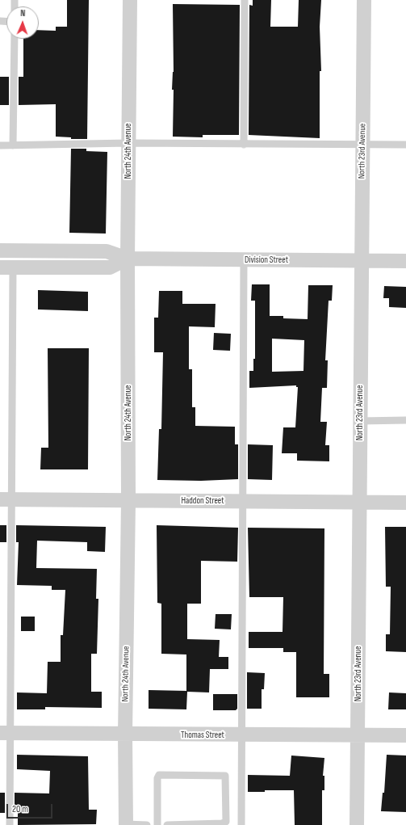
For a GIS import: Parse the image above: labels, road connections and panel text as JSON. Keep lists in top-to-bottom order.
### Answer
{
  "streets": {
    "street": [
      "North 24th Avenue",
      "North 23rd Avenue",
      "Division Street",
      "Haddon Street",
      "Thomas Street"
    ]
  },
  "crossings": [
    ["North 24th Avenue", "Division Street"],
    ["North 24th Avenue", "Haddon Street"],
    ["North 24th Avenue", "Thomas Street"],
    ["North 23rd Avenue", "Division Street"],
    ["North 23rd Avenue", "Haddon Street"],
    ["North 23rd Avenue", "Thomas Street"]
  ],
  "scale_bar": "20 m",
  "north": "top"
}
